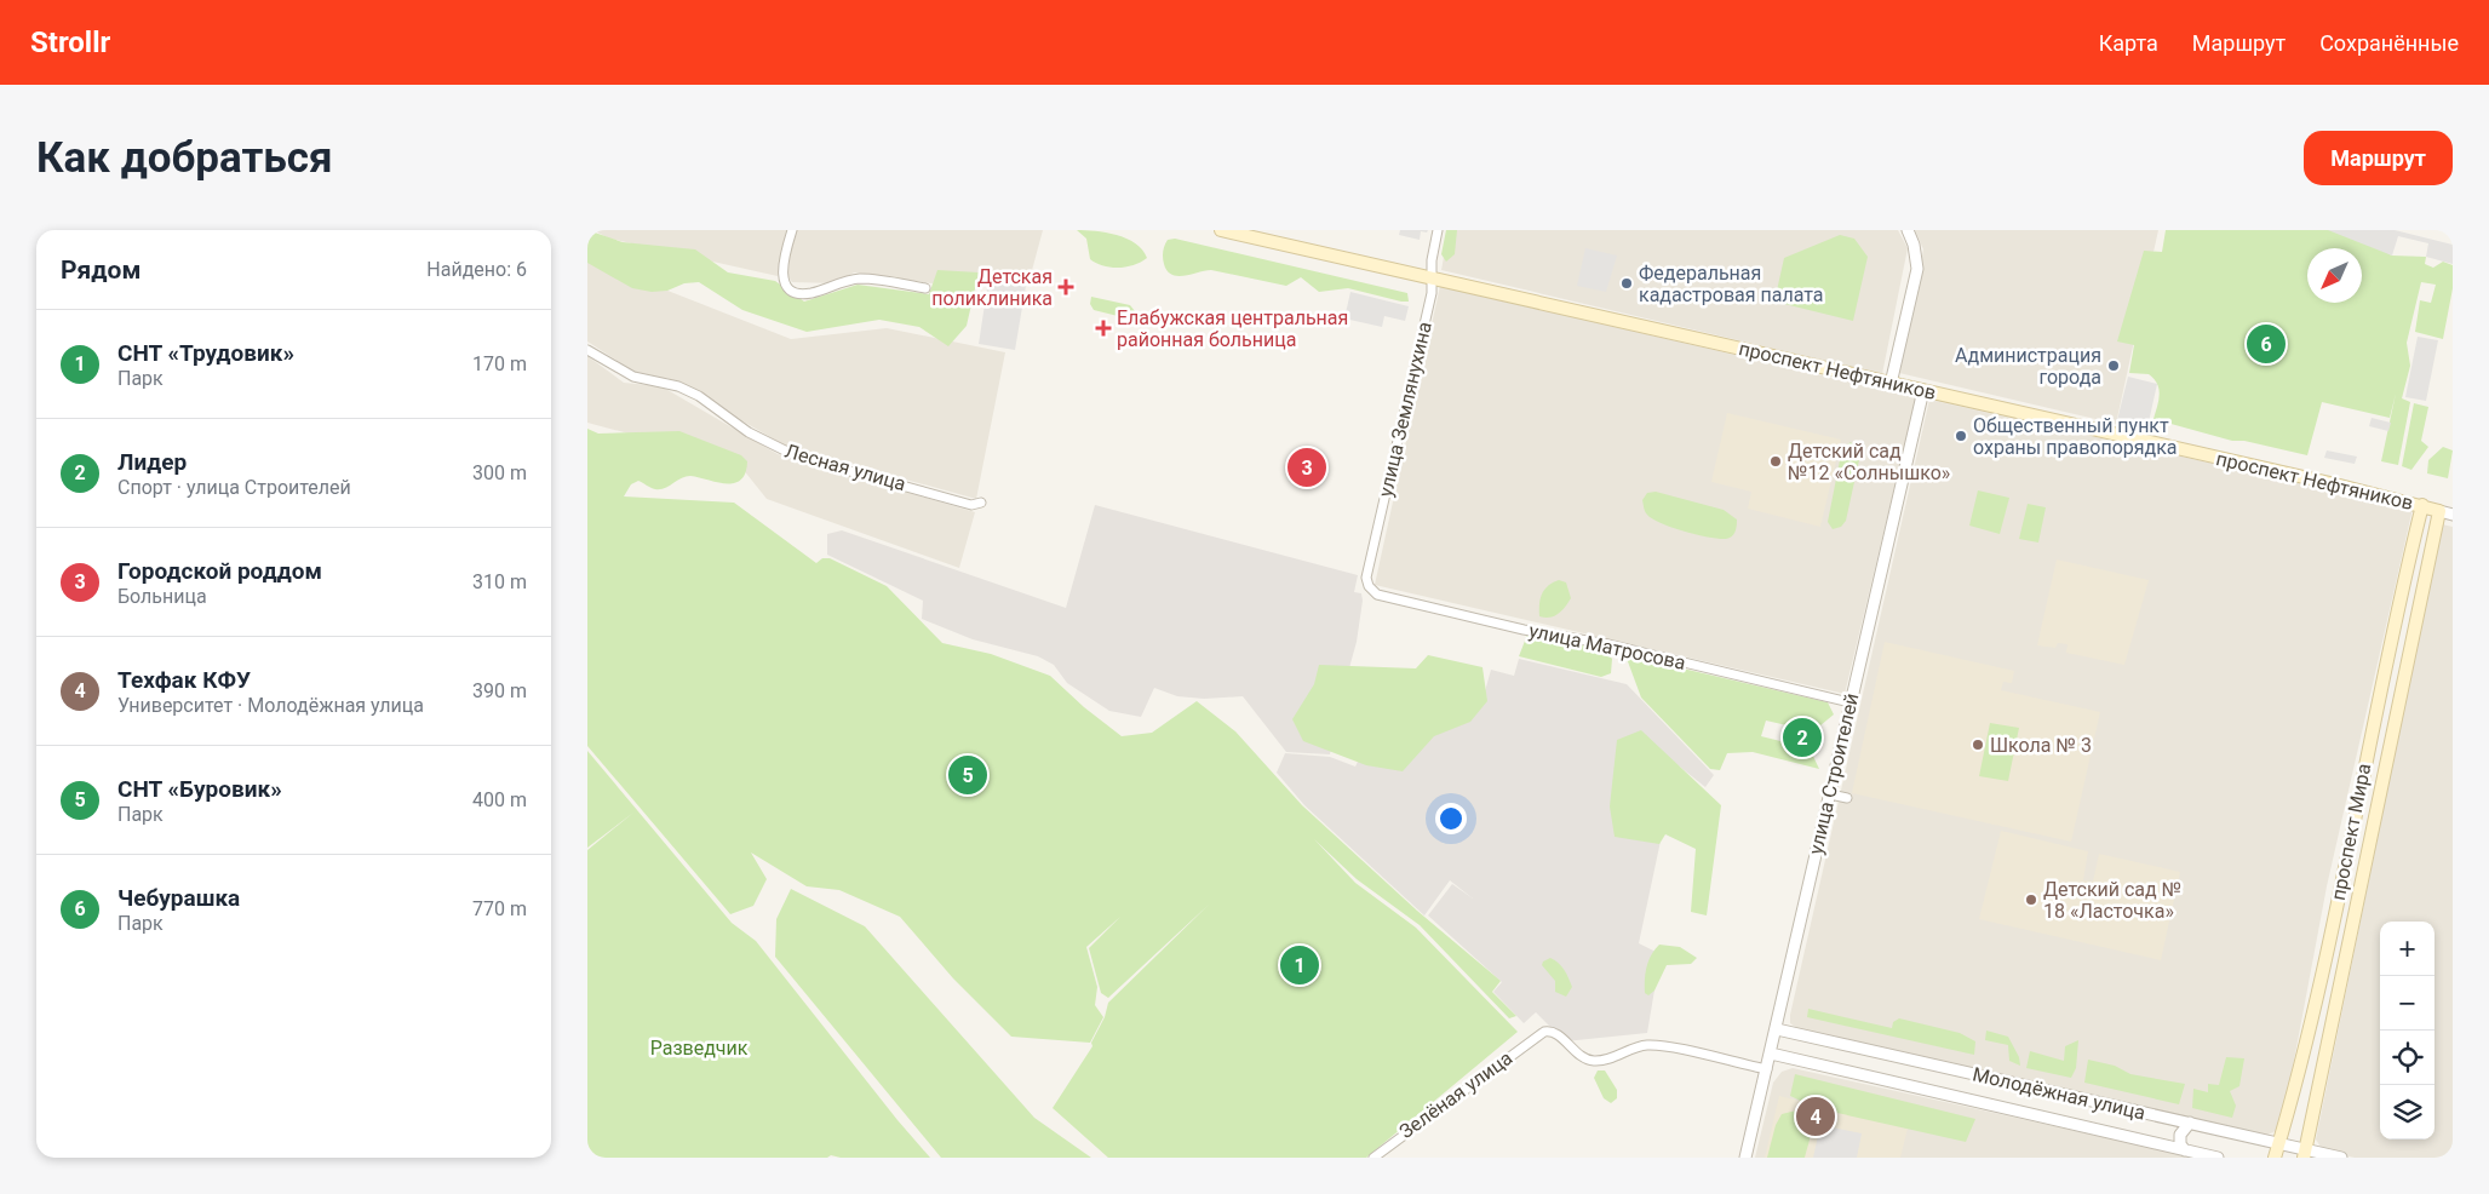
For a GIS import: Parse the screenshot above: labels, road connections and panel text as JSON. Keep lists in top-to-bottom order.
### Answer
{
  "streets": {
    "main road": ["проспект Нефтяников", "проспект Мира"],
    "street": [
      "улица Землянухина",
      "Лесная улица",
      "улица Матросова",
      "улица Строителей",
      "Молодёжная улица",
      "Зелёная улица"
    ]
  },
  "crossings": [
    ["проспект Нефтяников", "улица Землянухина"],
    ["проспект Нефтяников", "улица Строителей"],
    ["проспект Нефтяников", "проспект Мира"],
    ["улица Землянухина", "улица Матросова"],
    ["улица Матросова", "улица Строителей"],
    ["улица Строителей", "Молодёжная улица"],
    ["улица Строителей", "Зелёная улица"],
    ["проспект Мира", "Молодёжная улица"]
  ],
  "parks": ["Разведчик"],
  "places": {
    "other": [
      "Федеральная кадастровая палата",
      "Администрация города",
      "Общественный пункт охраны правопорядка",
      "Детский сад №12 «Солнышко»",
      "Школа № 3",
      "Детский сад № 18 «Ласточка»"
    ],
    "health": ["Детская поликлиника", "Елабужская центральная районная больница"]
  },
  "north": "bottom left",
  "page": {
    "header": "Strollr",
    "nav": ["Карта", "Маршрут", "Сохранённые"],
    "buttons": "Маршрут",
    "title": "Как добраться",
    "heading": ["Рядом", "Найдено: 6"],
    "list": [
      {
        "mark": "1",
        "name": "СНТ «Трудовик»",
        "note": "Парк",
        "value": "170 m"
      },
      {
        "mark": "2",
        "name": "Лидер",
        "note": "Спорт · улица Строителей",
        "value": "300 m"
      },
      {
        "mark": "3",
        "name": "Городской роддом",
        "note": "Больница",
        "value": "310 m"
      },
      {
        "mark": "4",
        "name": "Техфак КФУ",
        "note": "Университет · Молодёжная улица",
        "value": "390 m"
      },
      {
        "mark": "5",
        "name": "СНТ «Буровик»",
        "note": "Парк",
        "value": "400 m"
      },
      {
        "mark": "6",
        "name": "Чебурашка",
        "note": "Парк",
        "value": "770 m"
      }
    ],
    "pins": [
      "6",
      "3",
      "2",
      "5",
      "1",
      "4"
    ],
    "map_buttons": ["+", "−"]
  }
}
